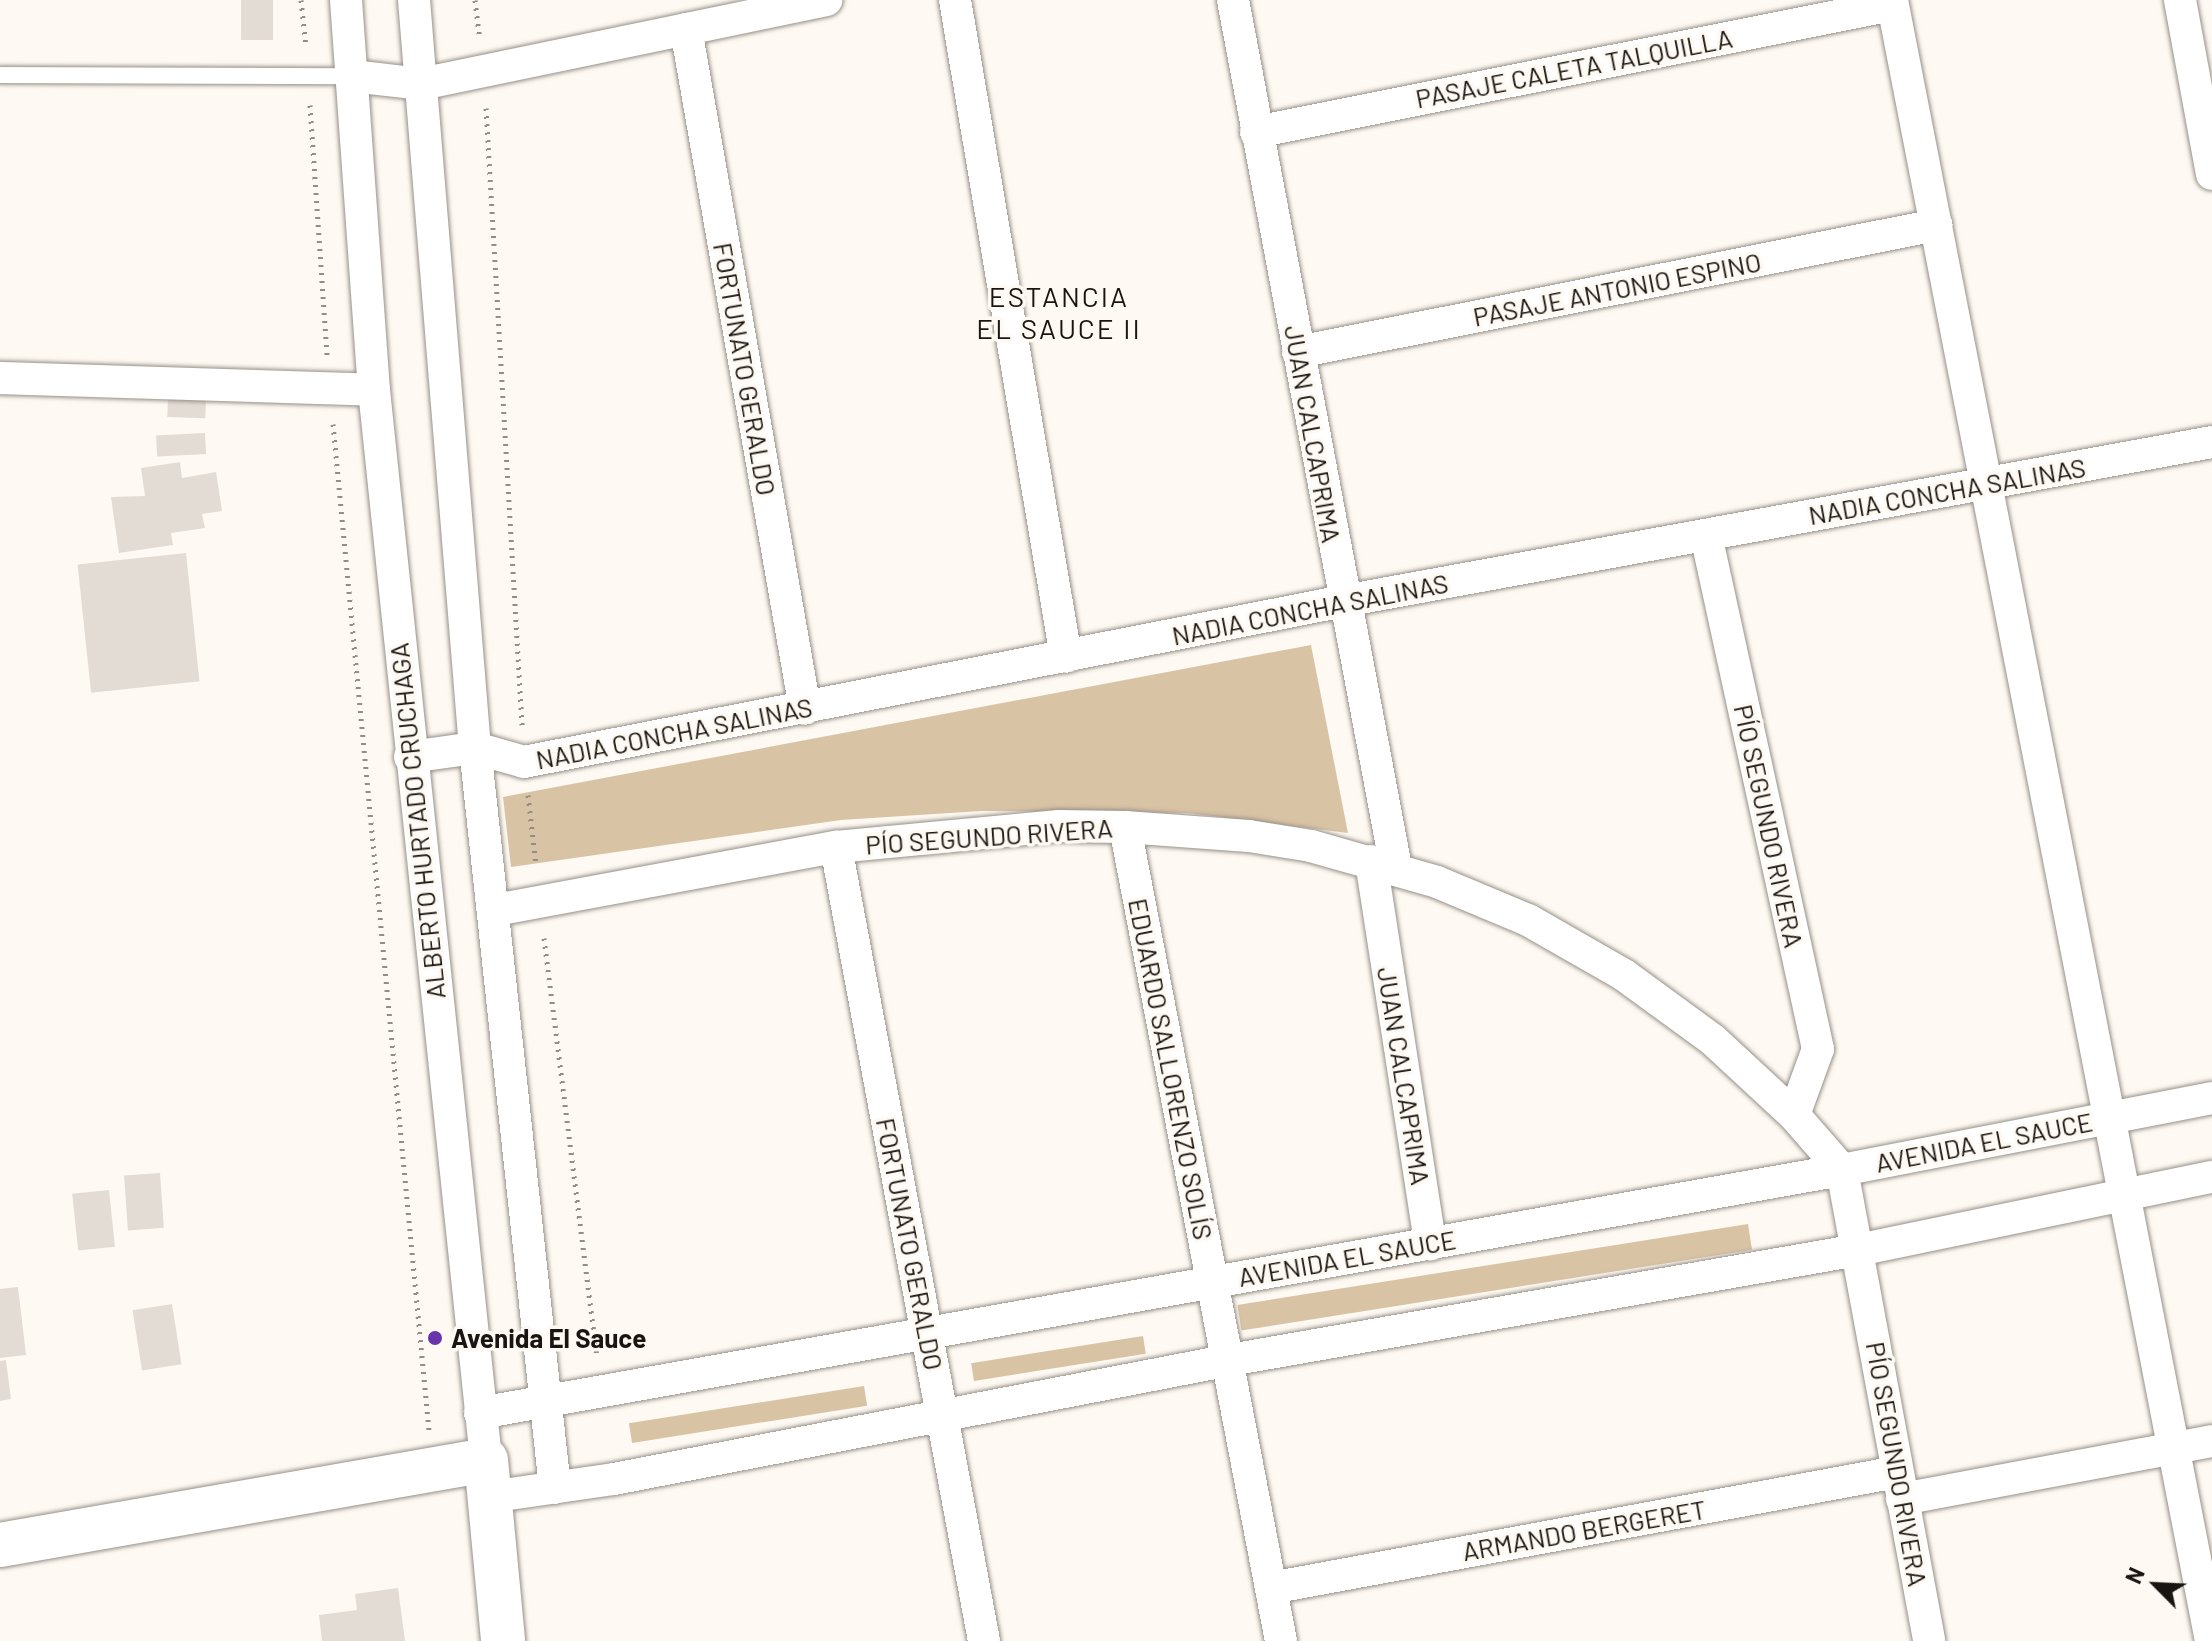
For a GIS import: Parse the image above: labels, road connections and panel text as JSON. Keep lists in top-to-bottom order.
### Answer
{
  "streets": {
    "street": [
      "PASAJE CALETA TALQUILLA",
      "PASAJE ANTONIO ESPINO",
      "FORTUNATO GERALDO",
      "JUAN CALCAPRIMA",
      "NADIA CONCHA SALINAS",
      "ALBERTO HURTADO CRUCHAGA",
      "PÍO SEGUNDO RIVERA",
      "EDUARDO SALLORENZO SOLÍS",
      "AVENIDA EL SAUCE",
      "ARMANDO BERGERET"
    ]
  },
  "crossings": [
    ["PASAJE CALETA TALQUILLA", "JUAN CALCAPRIMA"],
    ["PASAJE ANTONIO ESPINO", "JUAN CALCAPRIMA"],
    ["FORTUNATO GERALDO", "NADIA CONCHA SALINAS"],
    ["FORTUNATO GERALDO", "PÍO SEGUNDO RIVERA"],
    ["FORTUNATO GERALDO", "AVENIDA EL SAUCE"],
    ["JUAN CALCAPRIMA", "NADIA CONCHA SALINAS"],
    ["JUAN CALCAPRIMA", "PÍO SEGUNDO RIVERA"],
    ["JUAN CALCAPRIMA", "AVENIDA EL SAUCE"],
    ["NADIA CONCHA SALINAS", "ALBERTO HURTADO CRUCHAGA"],
    ["NADIA CONCHA SALINAS", "PÍO SEGUNDO RIVERA"],
    ["ALBERTO HURTADO CRUCHAGA", "AVENIDA EL SAUCE"],
    ["PÍO SEGUNDO RIVERA", "EDUARDO SALLORENZO SOLÍS"],
    ["PÍO SEGUNDO RIVERA", "AVENIDA EL SAUCE"],
    ["PÍO SEGUNDO RIVERA", "ARMANDO BERGERET"],
    ["EDUARDO SALLORENZO SOLÍS", "AVENIDA EL SAUCE"],
    ["EDUARDO SALLORENZO SOLÍS", "ARMANDO BERGERET"]
  ],
  "districts": ["ESTANCIA EL SAUCE II"],
  "places": ["Avenida El Sauce"],
  "north": "top left"
}
